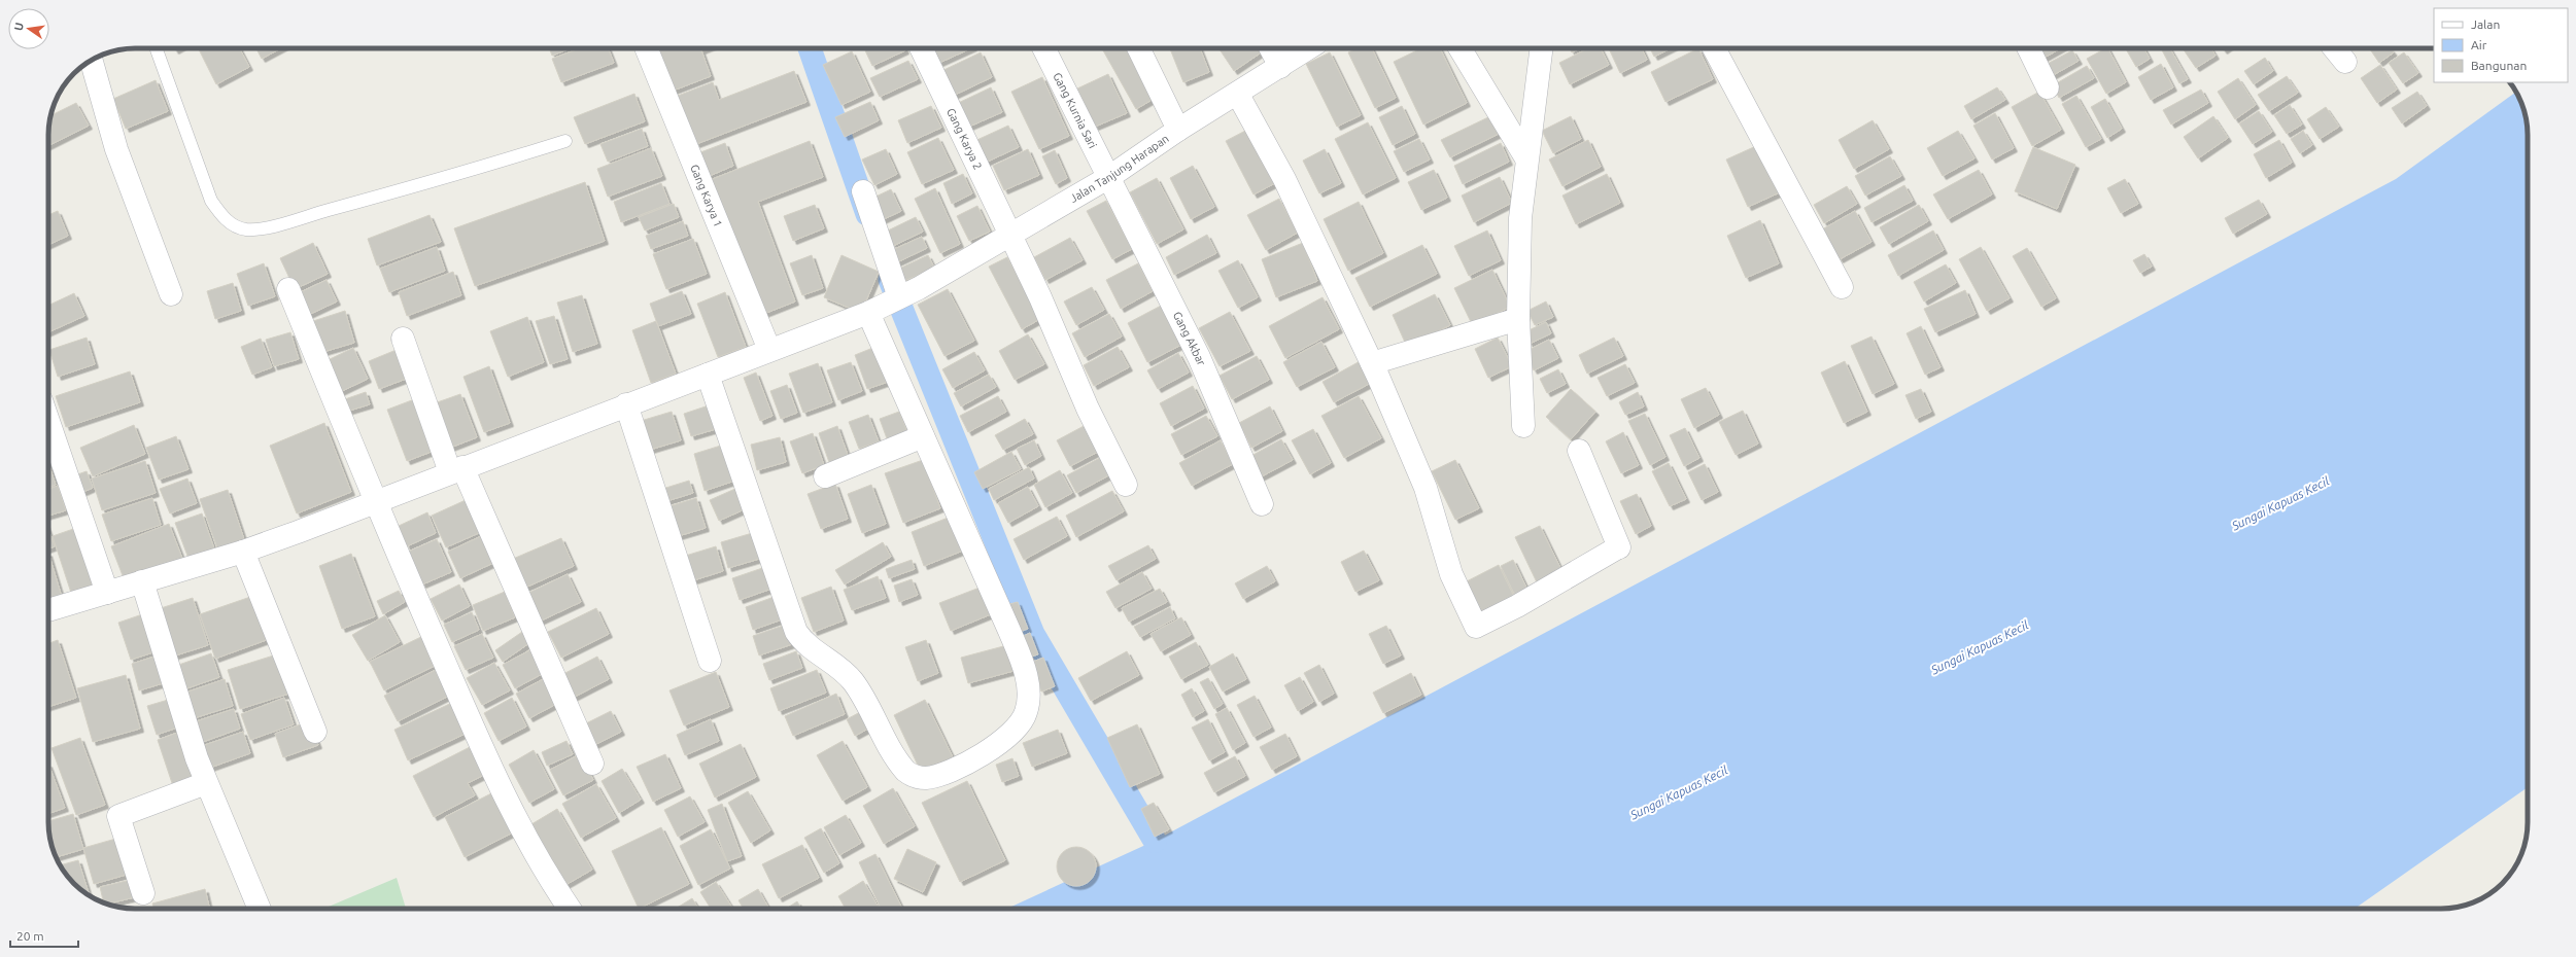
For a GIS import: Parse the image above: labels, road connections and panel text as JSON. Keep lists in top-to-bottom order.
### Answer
{
  "streets": {
    "street": [
      "Gang Kurnia Sari",
      "Gang Karya 2",
      "Jalan Tanjung Harapan",
      "Gang Karya 1",
      "Gang Akbar"
    ]
  },
  "crossings": [
    ["Gang Kurnia Sari", "Jalan Tanjung Harapan"],
    ["Gang Kurnia Sari", "Gang Akbar"],
    ["Gang Karya 2", "Jalan Tanjung Harapan"],
    ["Jalan Tanjung Harapan", "Gang Karya 1"],
    ["Jalan Tanjung Harapan", "Gang Akbar"]
  ],
  "water": ["Sungai Kapuas Kecil"],
  "legend": ["Jalan", "Air", "Bangunan"],
  "scale_bar": "20 m",
  "north": "left"
}
